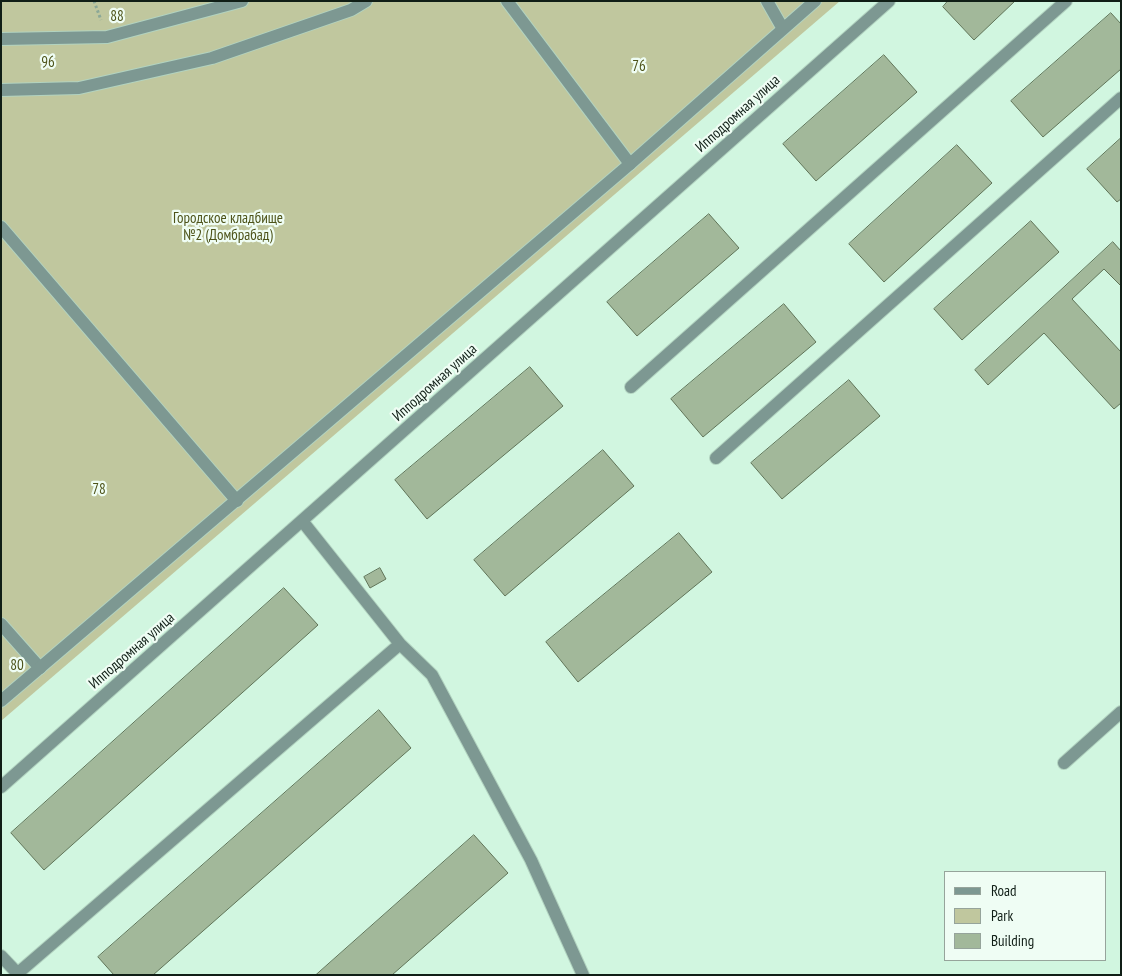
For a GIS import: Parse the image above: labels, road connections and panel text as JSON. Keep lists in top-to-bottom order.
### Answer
{
  "streets": {
    "street": ["Ипподромная улица"]
  },
  "parks": [
    "88",
    "96",
    "76",
    "Городское кладбище №2 (Домбрабад)",
    "78",
    "80"
  ],
  "legend": ["Road", "Park", "Building"]
}
